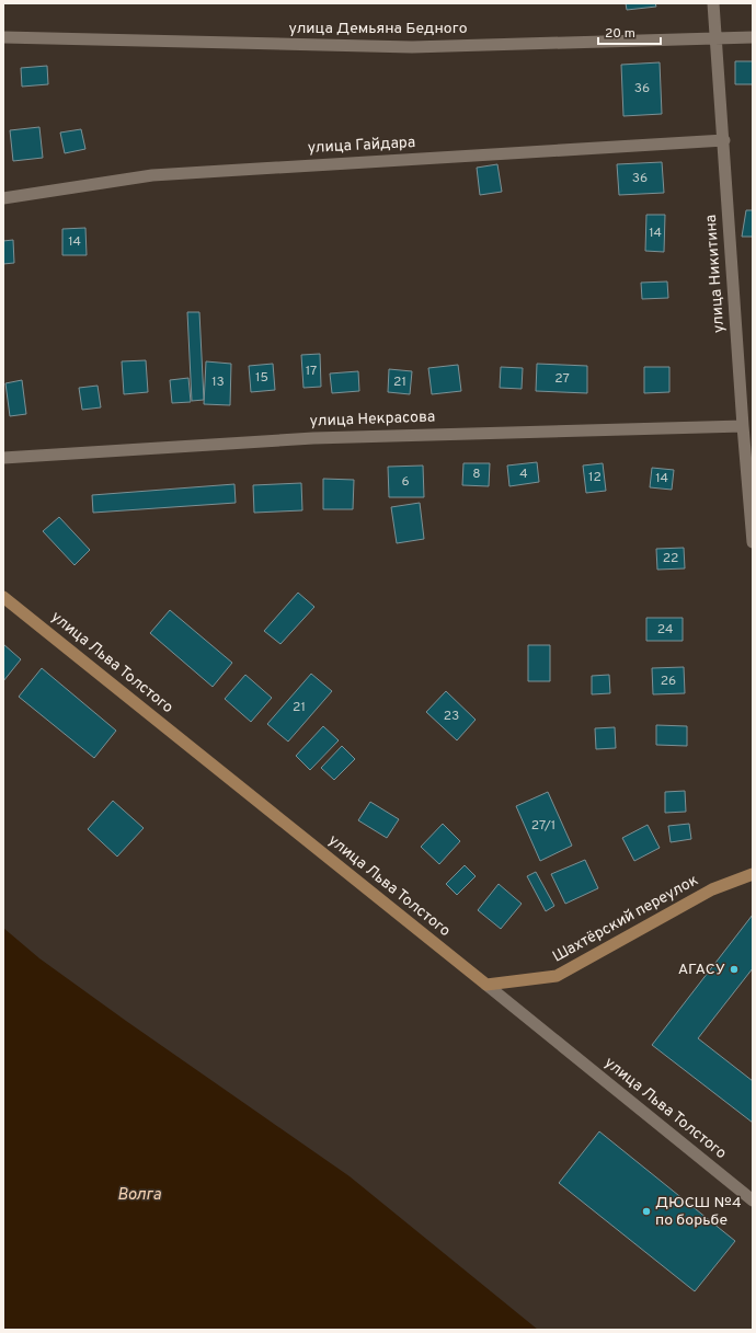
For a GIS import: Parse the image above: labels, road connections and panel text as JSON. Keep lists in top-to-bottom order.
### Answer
{
  "streets": {
    "main road": ["улица Льва Толстого", "Шахтёрский переулок"],
    "street": [
      "улица Демьяна Бедного",
      "улица Гайдара",
      "улица Никитина",
      "улица Некрасова"
    ]
  },
  "crossings": [
    ["улица Демьяна Бедного", "улица Никитина"],
    ["улица Гайдара", "улица Никитина"],
    ["улица Никитина", "улица Некрасова"],
    ["улица Льва Толстого", "Шахтёрский переулок"]
  ],
  "water": ["Волга"],
  "places": ["АГАСУ", "ДЮСШ №4 по борьбе"],
  "house_numbers": [
    "36",
    "36",
    "14",
    "14",
    "17",
    "15",
    "27",
    "13",
    "21",
    "8",
    "4",
    "12",
    "14",
    "6",
    "22",
    "24",
    "26",
    "21",
    "23",
    "27/1"
  ],
  "scale_bar": "20 m"
}
